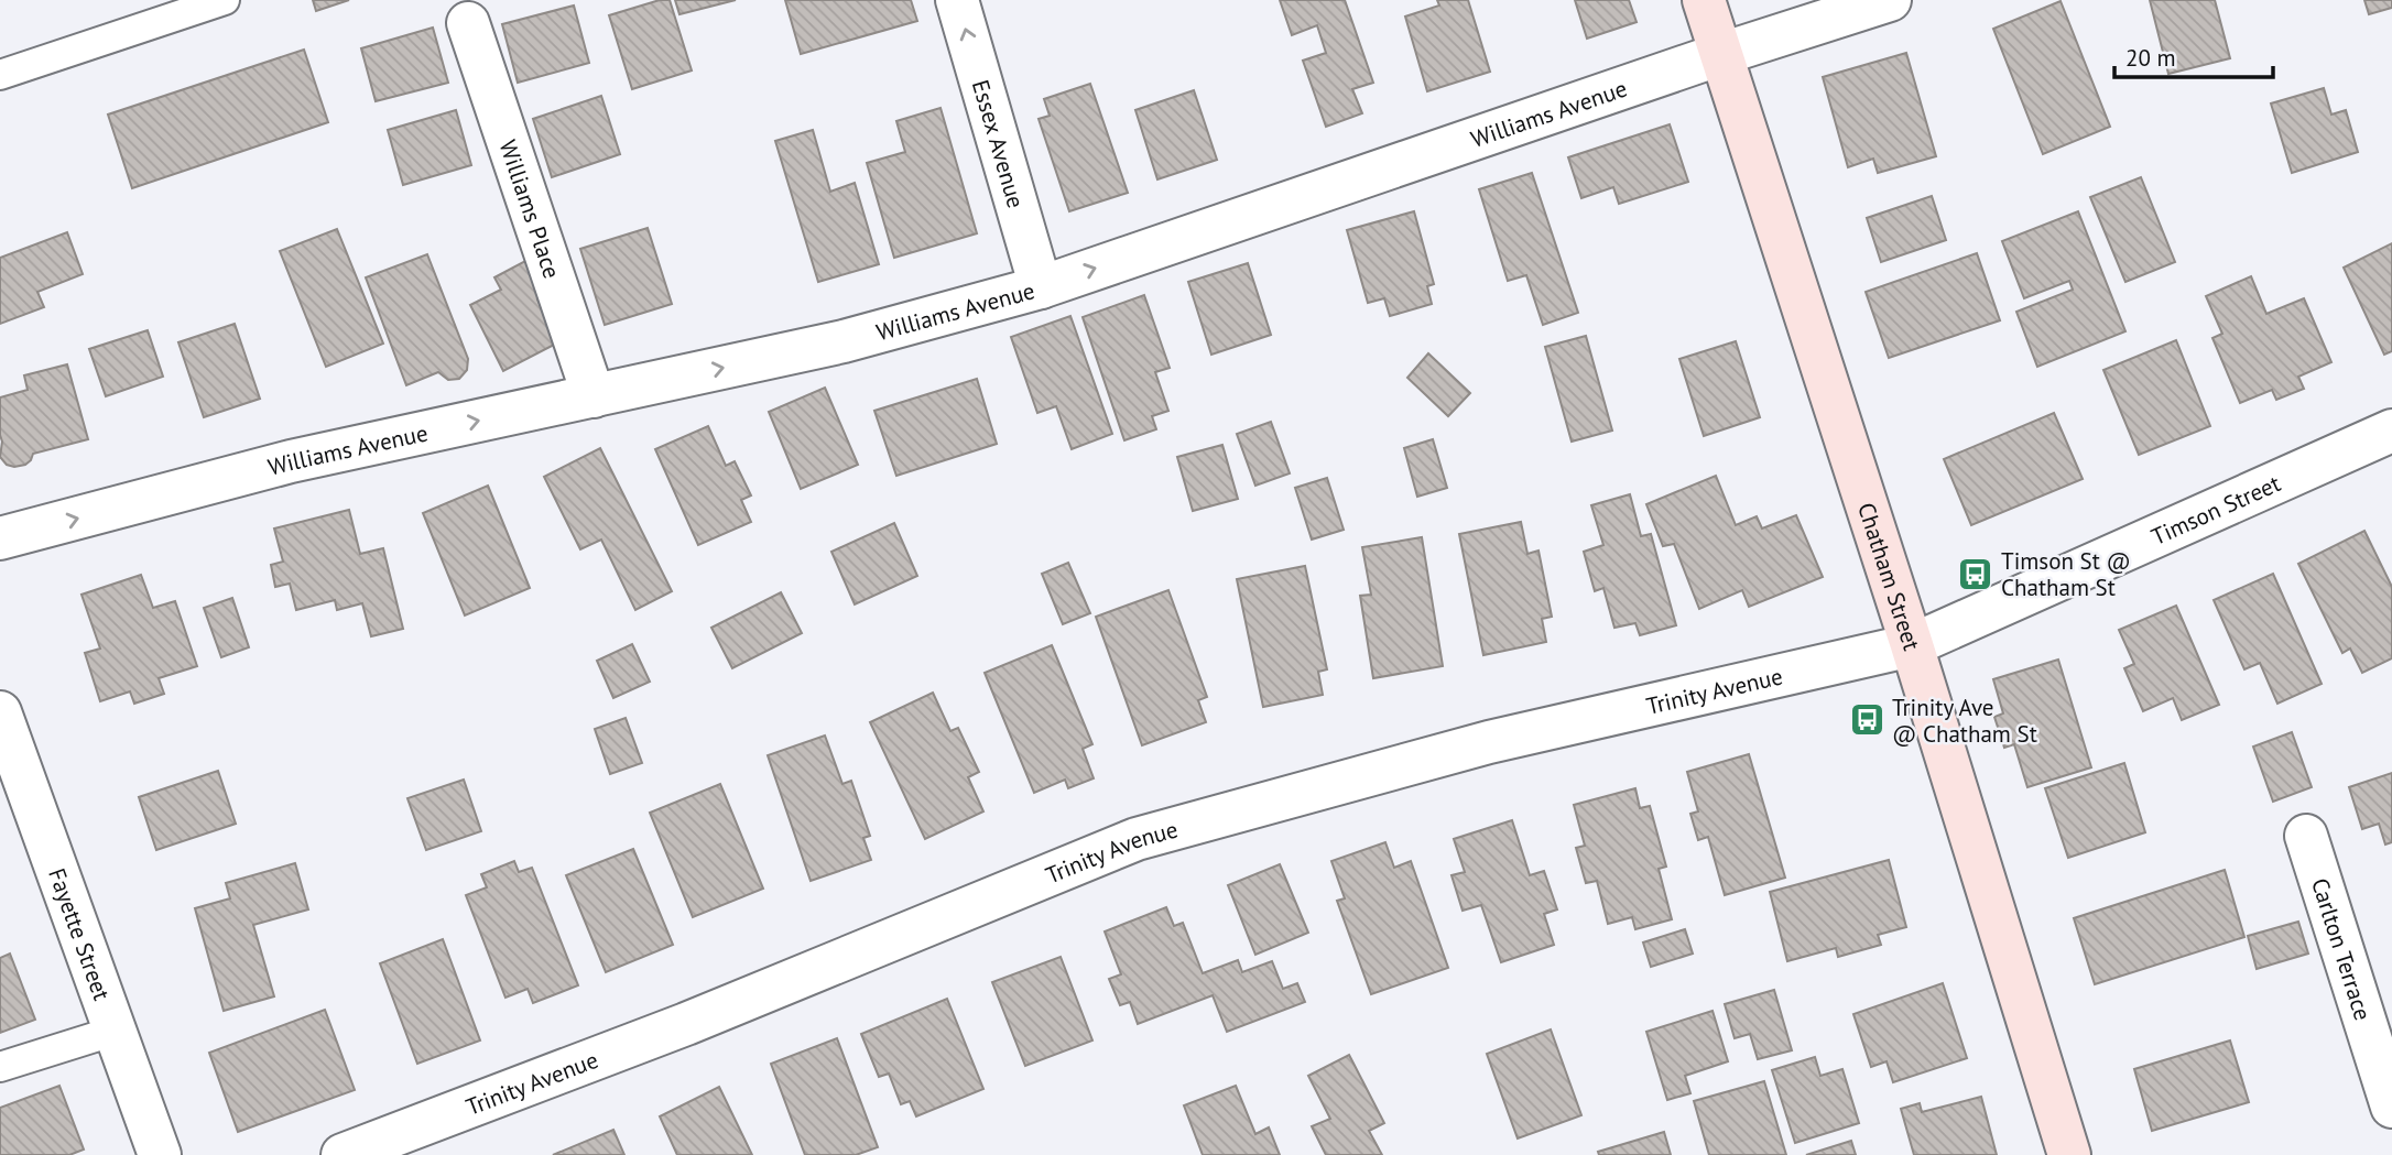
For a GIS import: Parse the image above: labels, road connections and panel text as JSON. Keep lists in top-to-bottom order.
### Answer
{
  "streets": {
    "main road": ["Chatham Street"],
    "street": [
      "Williams Avenue",
      "Essex Avenue",
      "Williams Place",
      "Timson Street",
      "Trinity Avenue",
      "Fayette Street",
      "Carlton Terrace"
    ]
  },
  "crossings": [
    ["Williams Avenue", "Essex Avenue"],
    ["Williams Avenue", "Williams Place"],
    ["Williams Avenue", "Chatham Street"],
    ["Timson Street", "Chatham Street"],
    ["Timson Street", "Trinity Avenue"],
    ["Chatham Street", "Trinity Avenue"]
  ],
  "one_way": ["Williams Avenue", "Essex Avenue"],
  "places": {
    "bus stop": ["Timson St @ Chatham St", "Trinity Ave @ Chatham St"]
  },
  "scale_bar": "20 m"
}
